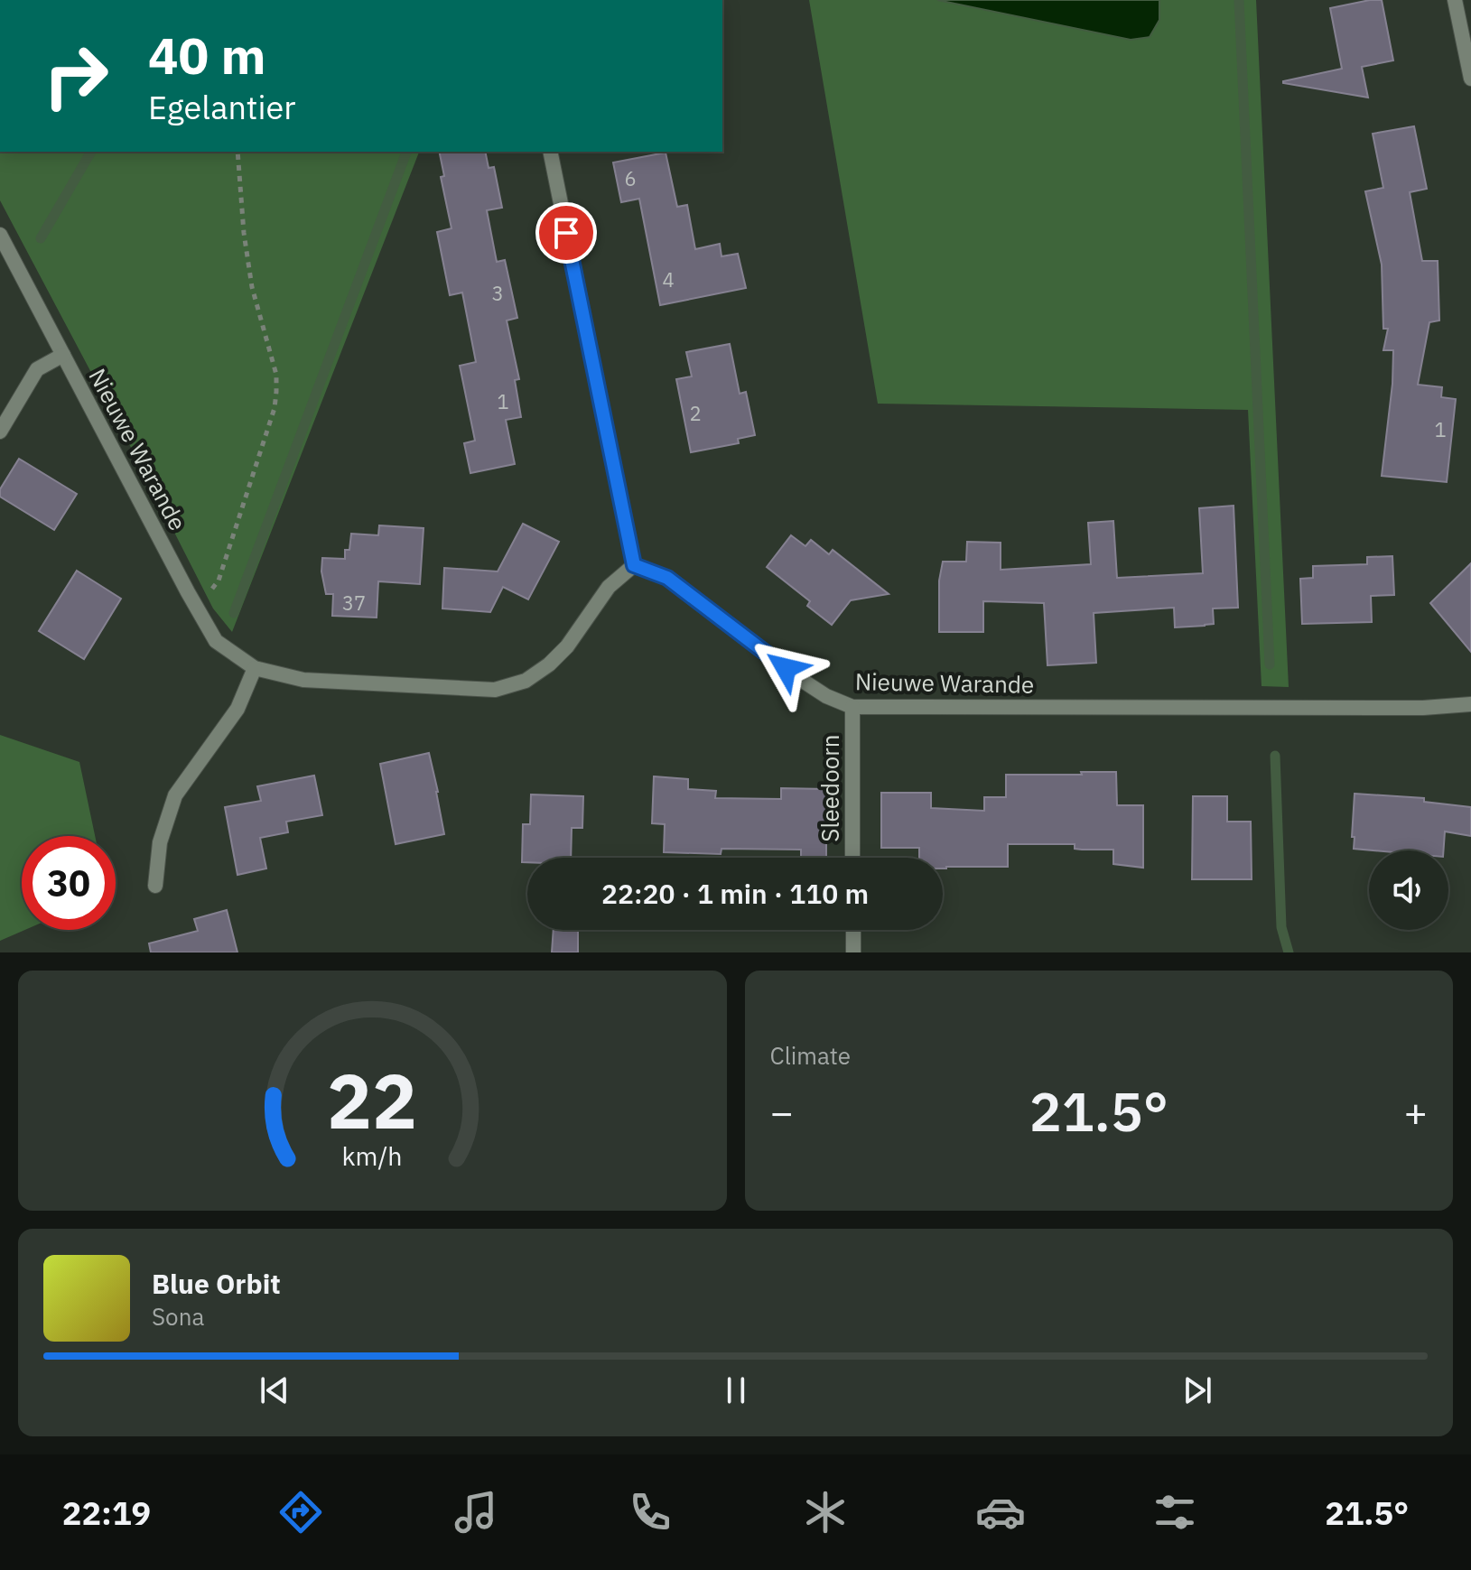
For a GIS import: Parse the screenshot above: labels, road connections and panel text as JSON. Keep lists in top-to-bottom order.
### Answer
{
  "streets": {
    "street": ["Nieuwe Warande", "Sleedoorn"]
  },
  "crossings": [
    ["Nieuwe Warande", "Sleedoorn"]
  ],
  "house_numbers": [
    "6",
    "4",
    "3",
    "1",
    "2",
    "1",
    "37"
  ],
  "page": {
    "turn": ["40 m", "Egelantier"],
    "limit": "30",
    "trip": "22:20 · 1 min · 110 m",
    "tile": "Climate",
    "heat": ["−", "21.5°", "+"],
    "song": ["Blue Orbit", "Sona"],
    "tabs": ["22:19", "21.5°"],
    "gauge": ["22", "km/h"]
  }
}
